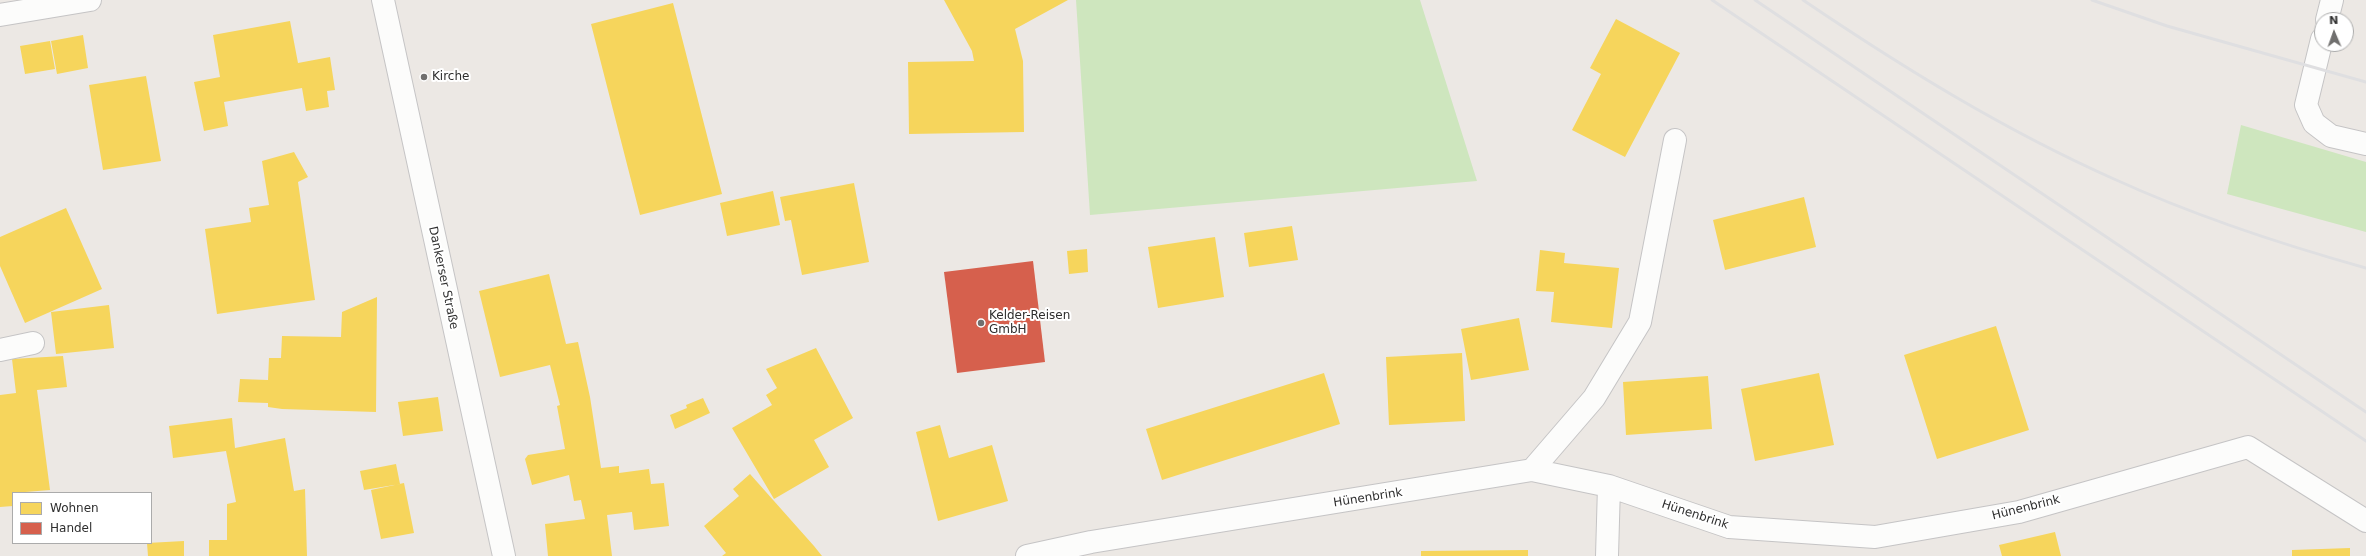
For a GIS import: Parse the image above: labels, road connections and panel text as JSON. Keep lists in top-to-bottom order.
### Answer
{
  "streets": {
    "street": ["Dankerser Straße", "Hünenbrink"]
  },
  "places": ["Kirche", "Kelder-Reisen GmbH"],
  "legend": ["Wohnen", "Handel"],
  "north": "top"
}
